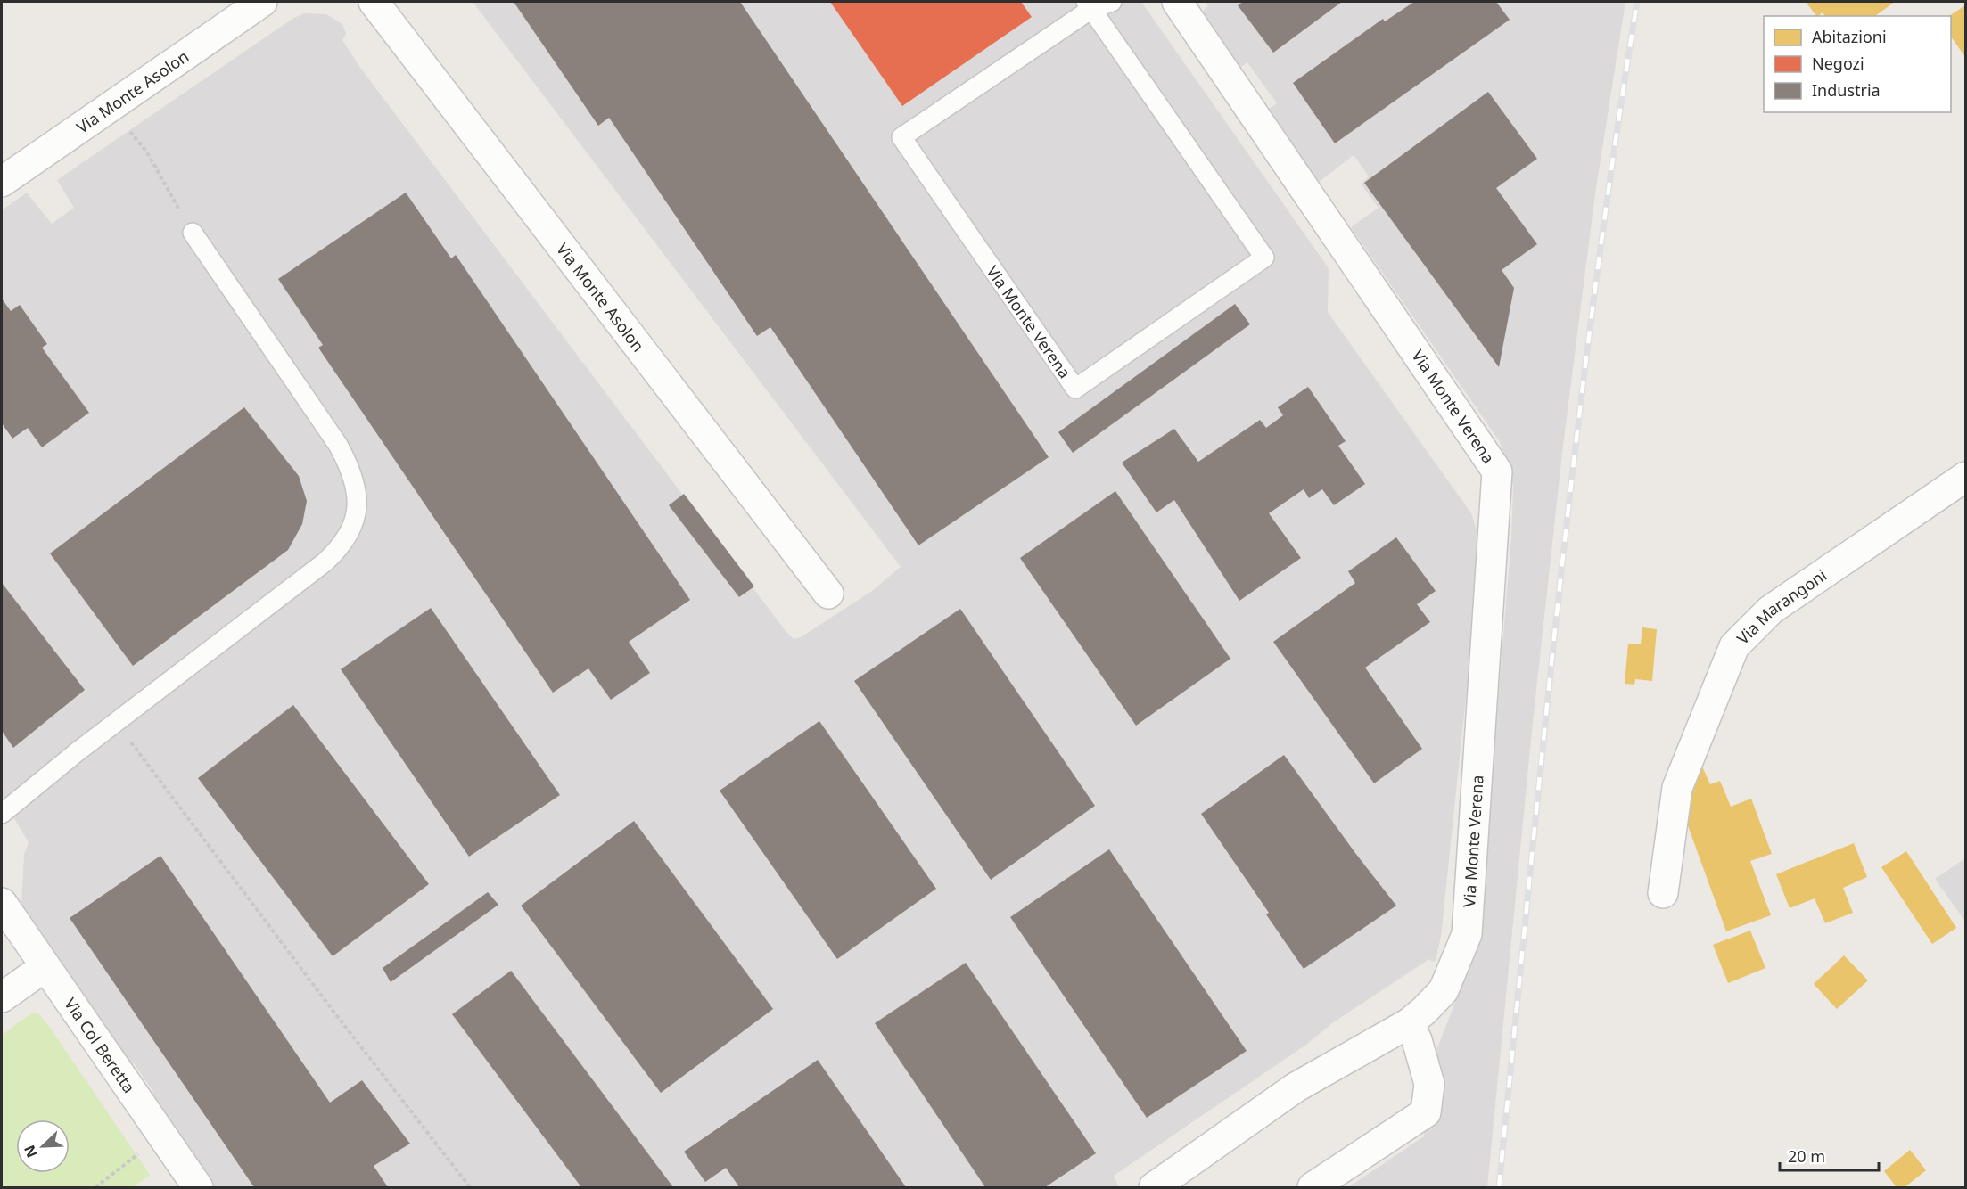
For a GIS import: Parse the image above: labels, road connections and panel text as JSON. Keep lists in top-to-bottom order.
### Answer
{
  "streets": {
    "street": [
      "Via Monte Asolon",
      "Via Monte Verena",
      "Via Marangoni",
      "Via Col Beretta"
    ]
  },
  "legend": ["Abitazioni", "Negozi", "Industria"],
  "scale_bar": "20 m",
  "north": "bottom left"
}
